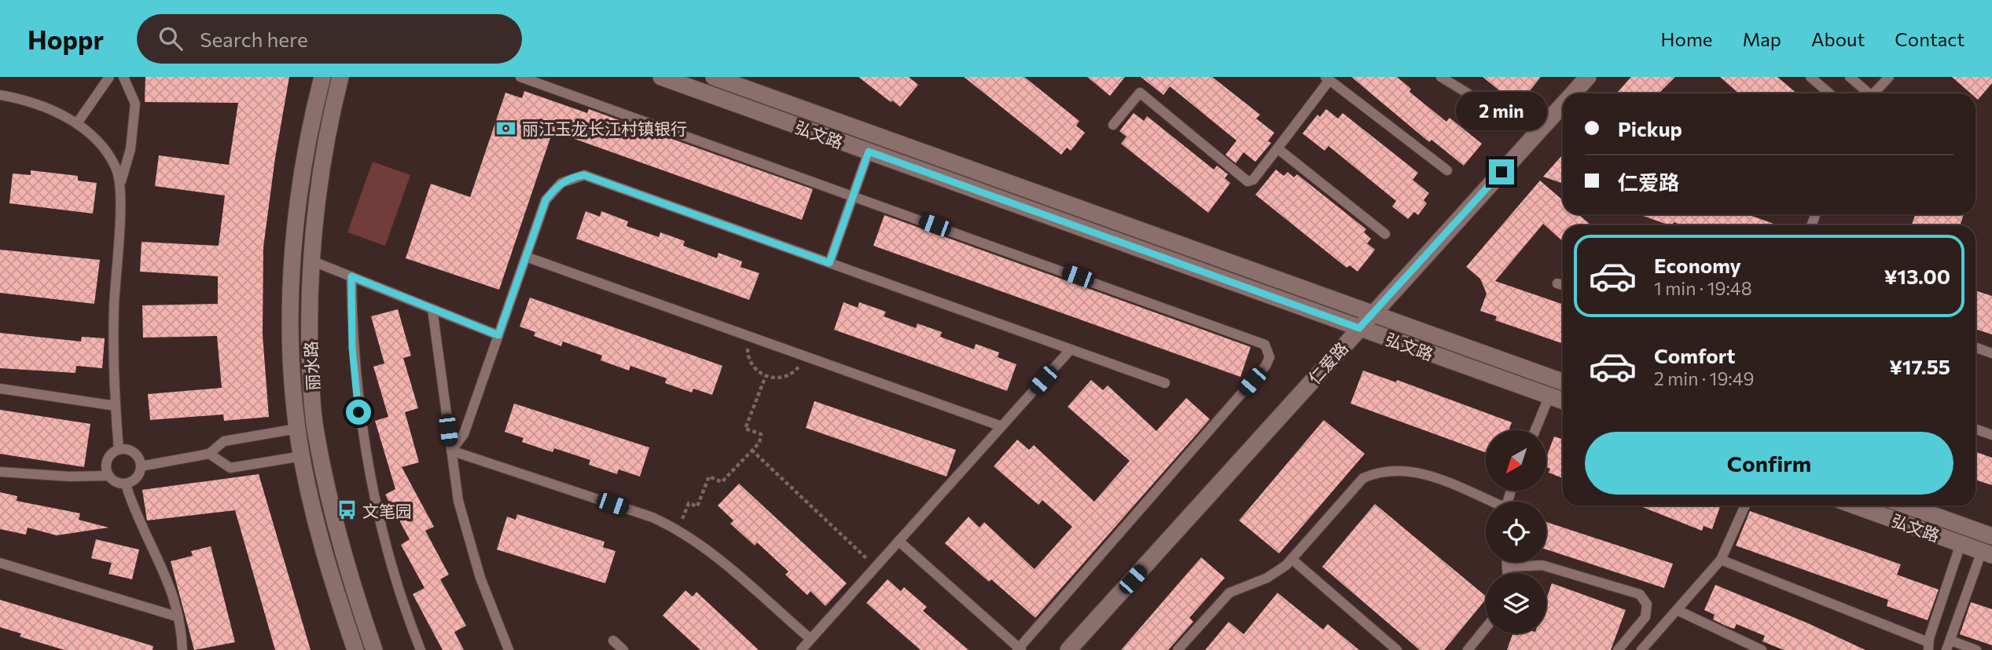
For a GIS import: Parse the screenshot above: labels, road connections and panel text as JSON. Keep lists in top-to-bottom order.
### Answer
{
  "streets": {
    "street": ["弘文路", "仁爱路", "丽水路"]
  },
  "crossings": [
    ["弘文路", "仁爱路"]
  ],
  "places": {
    "bank": ["丽江玉龙长江村镇银行"],
    "bus stop": ["文笔园"]
  },
  "north": "bottom left",
  "page": {
    "header": "Hoppr",
    "search": "Search here",
    "nav": [
      "Home",
      "Map",
      "About",
      "Contact"
    ],
    "bubble": "2 min",
    "banner": ["Pickup", "仁爱路"],
    "list": [
      {
        "name": "Economy",
        "note": "1 min · 19:48",
        "value": "¥13.00"
      },
      {
        "name": "Comfort",
        "note": "2 min · 19:49",
        "value": "¥17.55"
      }
    ],
    "buttons": "Confirm"
  }
}
